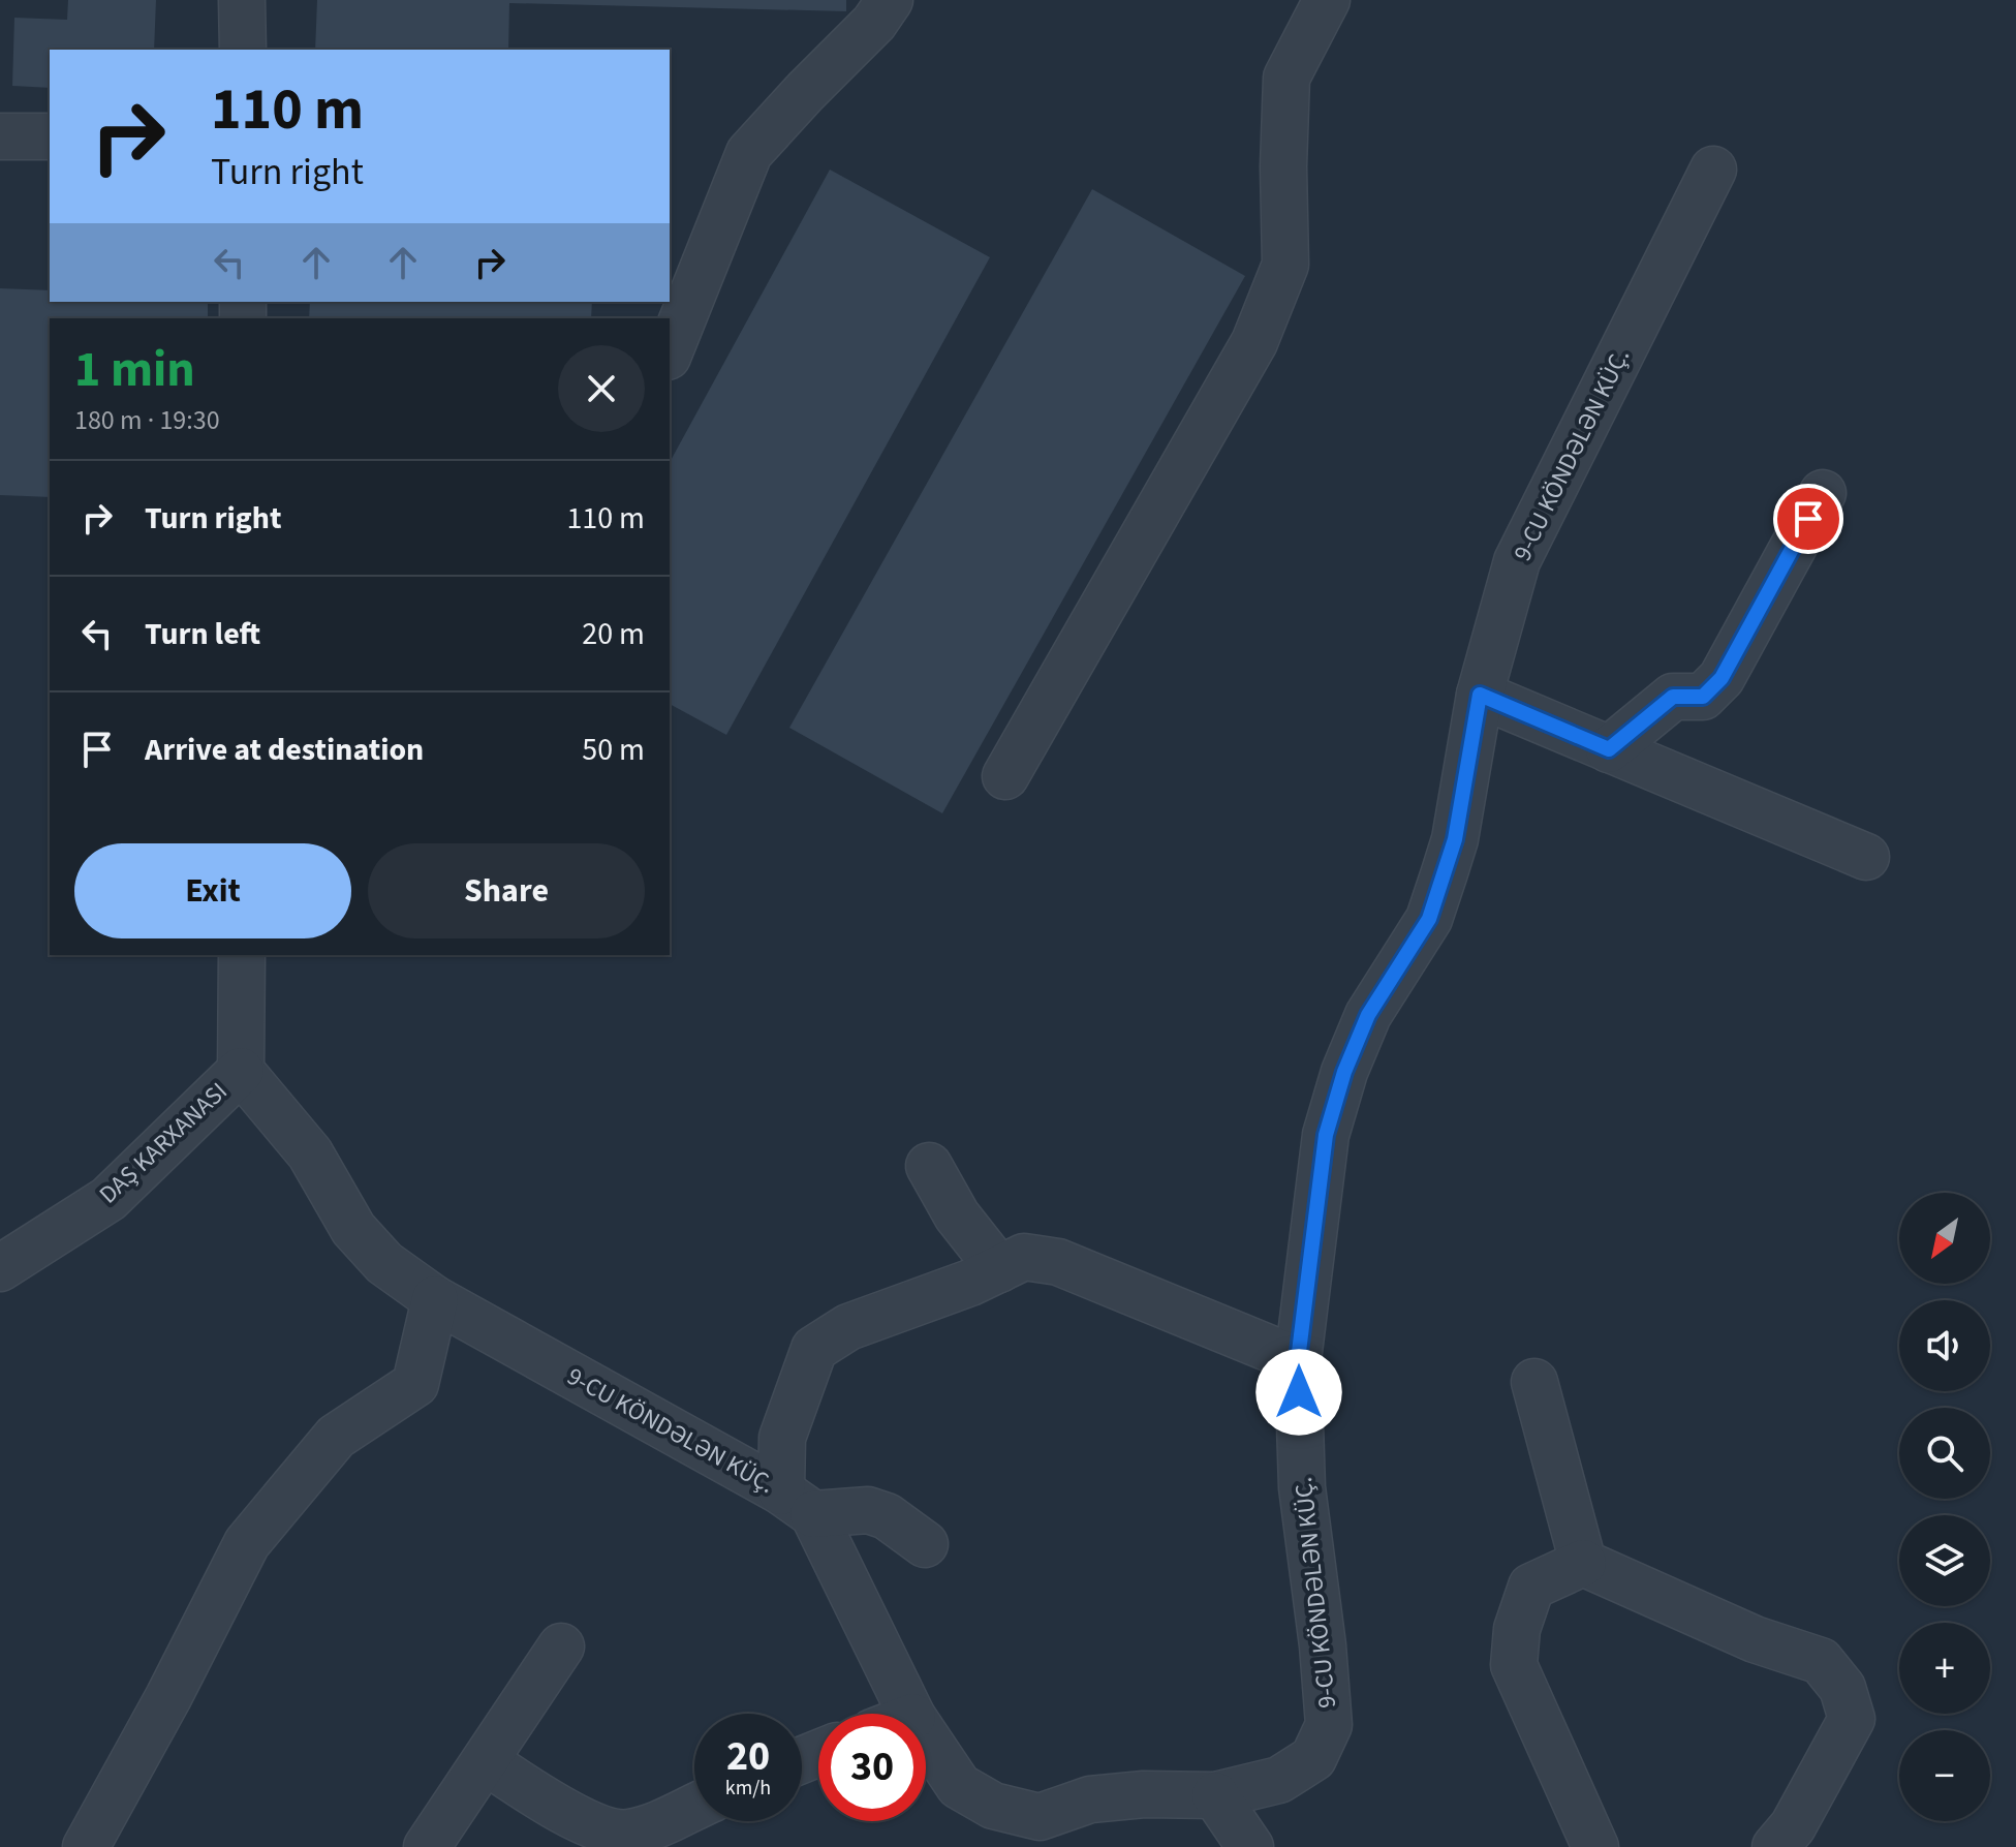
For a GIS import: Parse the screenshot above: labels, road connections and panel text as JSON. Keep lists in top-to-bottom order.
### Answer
{
  "streets": {
    "street": ["9-CU KÖNDƏLƏN KÜÇ."]
  },
  "north": "bottom left",
  "page": {
    "turn": ["110 m", "Turn right"],
    "heading": ["1 min", "180 m · 19:30"],
    "list": [
      {
        "name": "Turn right",
        "value": "110 m"
      },
      {
        "name": "Turn left",
        "value": "20 m"
      },
      {
        "name": "Arrive at destination",
        "value": "50 m"
      }
    ],
    "buttons": ["Exit", "Share"],
    "map_buttons": ["+", "−"],
    "speed": "20 km/h",
    "limit": "30"
  }
}
